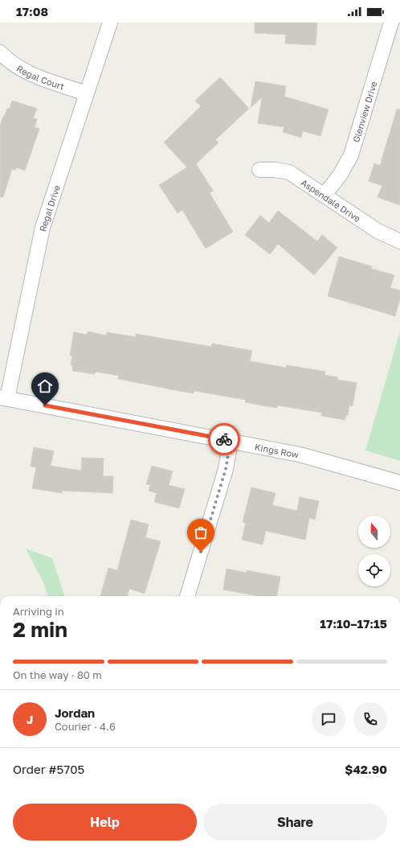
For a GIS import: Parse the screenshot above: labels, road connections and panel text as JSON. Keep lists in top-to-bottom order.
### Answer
{
  "streets": {
    "street": [
      "Regal Court",
      "Glenview Drive",
      "Aspendale Drive",
      "Regal Drive",
      "Kings Row"
    ]
  },
  "crossings": [
    ["Regal Court", "Regal Drive"],
    ["Glenview Drive", "Aspendale Drive"],
    ["Regal Drive", "Kings Row"]
  ],
  "north": "top",
  "page": {
    "status": "17:08",
    "heading": ["2 min", "Arriving in", "17:10–17:15"],
    "panel": [
      "Jordan",
      "Courier · 4.6",
      "Order #5705",
      "$42.90"
    ],
    "bar": "On the way · 80 m",
    "round": "J",
    "buttons": ["Help", "Share"]
  }
}
